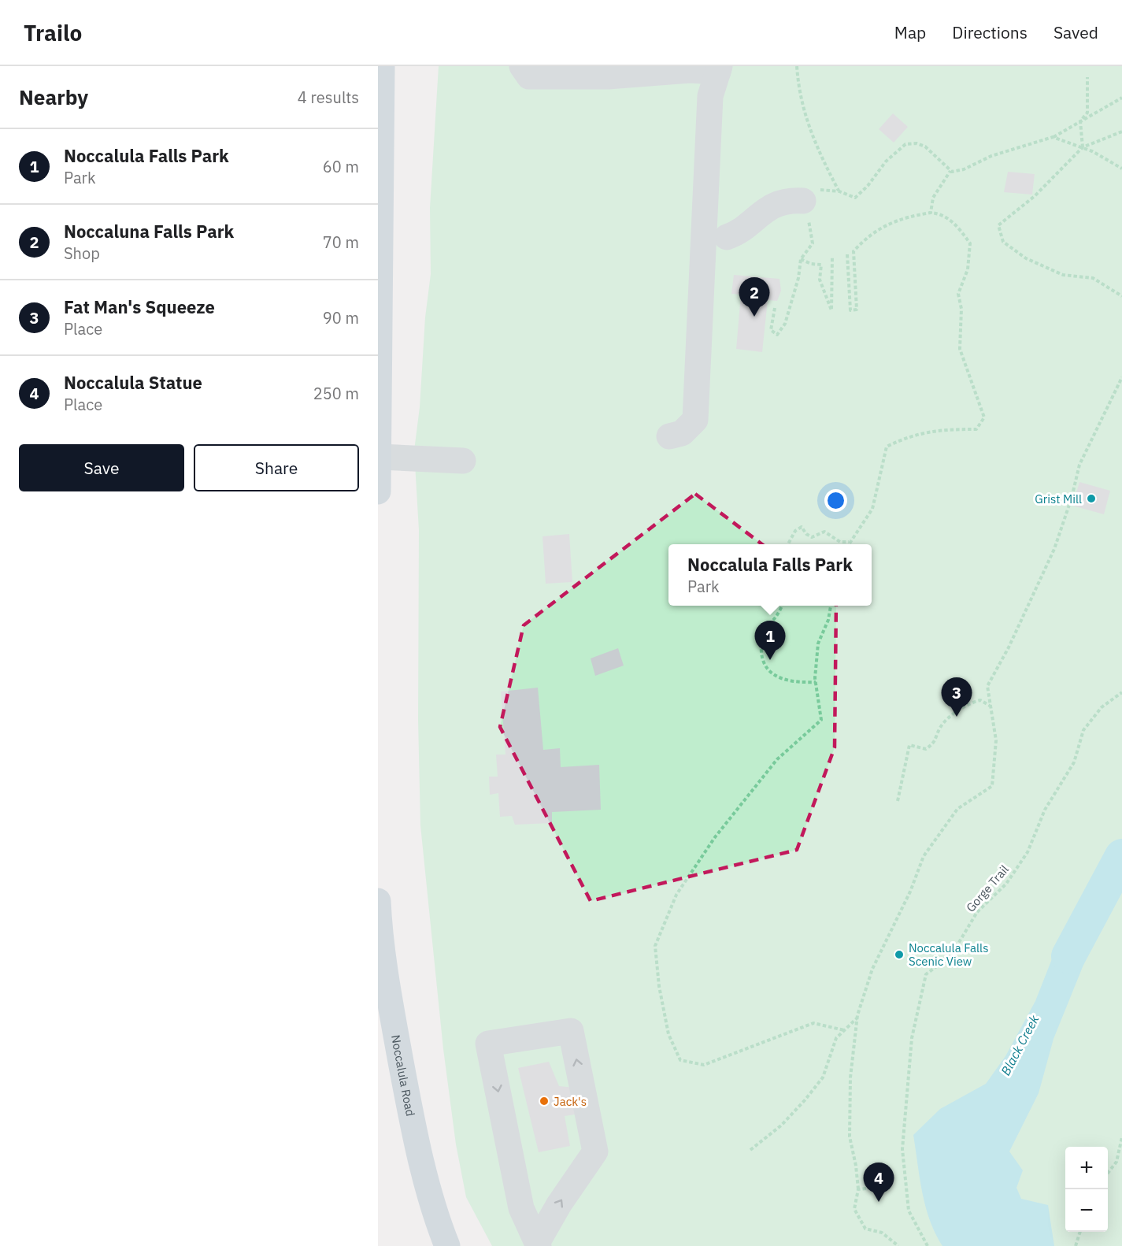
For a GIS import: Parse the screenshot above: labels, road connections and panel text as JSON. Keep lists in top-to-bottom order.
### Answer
{
  "streets": {
    "main road": ["Noccalula Road"],
    "path": ["Gorge Trail"]
  },
  "water": ["Black Creek"],
  "places": ["Grist Mill", "Noccalula Falls Scenic View", "Jack's"],
  "page": {
    "header": "Trailo",
    "nav": ["Map", "Directions", "Saved"],
    "heading": ["Nearby", "4 results"],
    "list": [
      {
        "mark": "1",
        "name": "Noccalula Falls Park",
        "note": "Park",
        "value": "60 m"
      },
      {
        "mark": "2",
        "name": "Noccaluna Falls Park",
        "note": "Shop",
        "value": "70 m"
      },
      {
        "mark": "3",
        "name": "Fat Man's Squeeze",
        "note": "Place",
        "value": "90 m"
      },
      {
        "mark": "4",
        "name": "Noccalula Statue",
        "note": "Place",
        "value": "250 m"
      }
    ],
    "pins": [
      "2",
      "1",
      "3",
      "4"
    ],
    "buttons": ["Save", "Share"],
    "popup": ["Noccalula Falls Park", "Park"],
    "map_buttons": ["+", "−"]
  }
}
